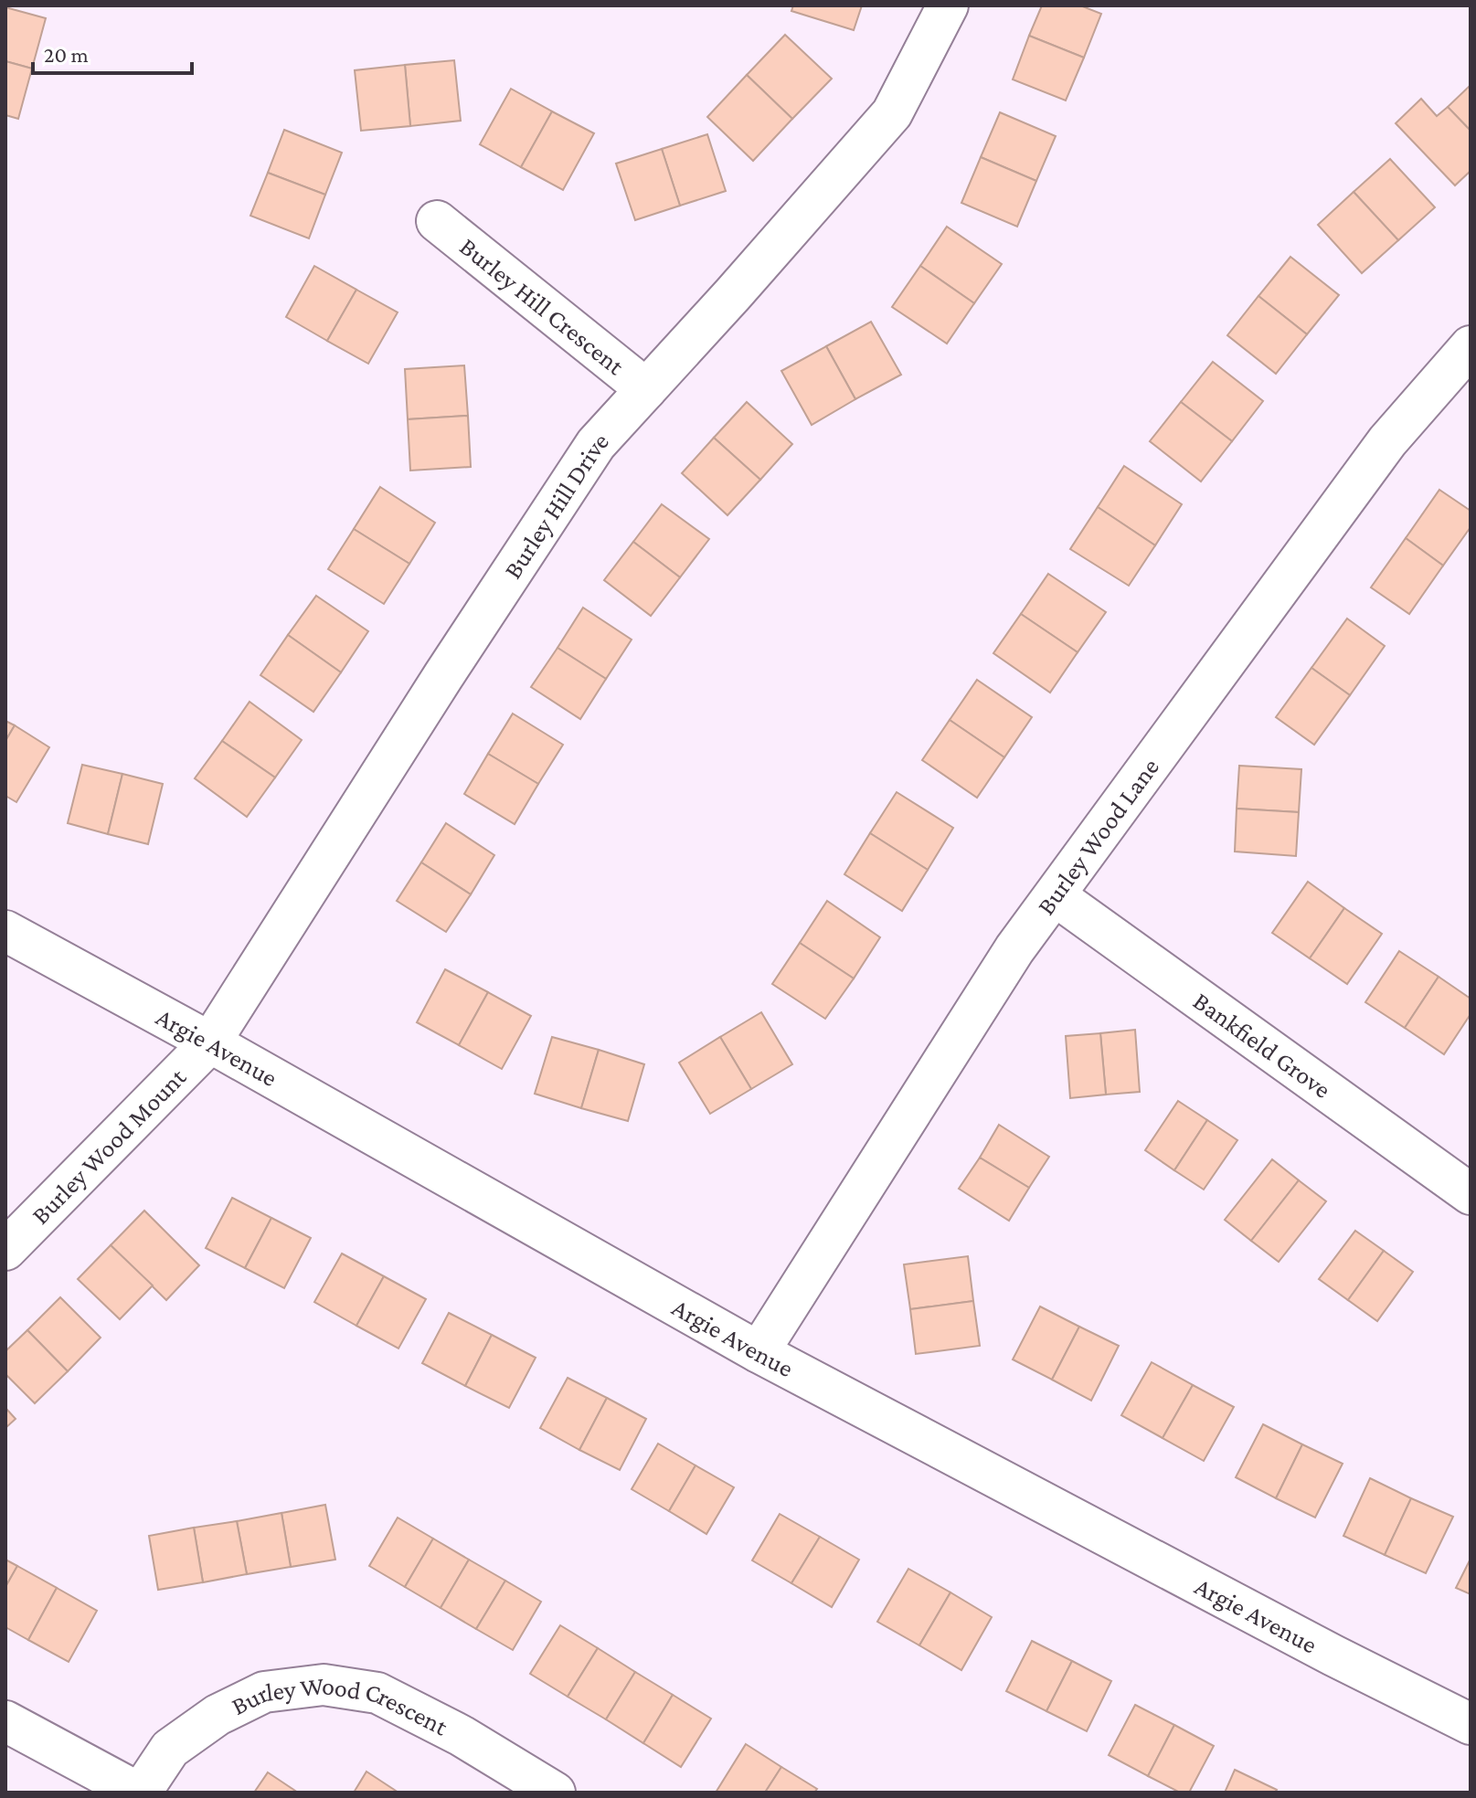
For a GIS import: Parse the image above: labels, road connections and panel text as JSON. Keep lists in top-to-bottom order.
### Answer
{
  "streets": {
    "street": [
      "Burley Hill Crescent",
      "Burley Hill Drive",
      "Burley Wood Lane",
      "Bankfield Grove",
      "Argie Avenue",
      "Burley Wood Mount",
      "Burley Wood Crescent"
    ]
  },
  "crossings": [
    ["Burley Hill Crescent", "Burley Hill Drive"],
    ["Burley Hill Drive", "Argie Avenue"],
    ["Burley Hill Drive", "Burley Wood Mount"],
    ["Burley Wood Lane", "Bankfield Grove"],
    ["Burley Wood Lane", "Argie Avenue"],
    ["Argie Avenue", "Burley Wood Mount"]
  ],
  "scale_bar": "20 m"
}
